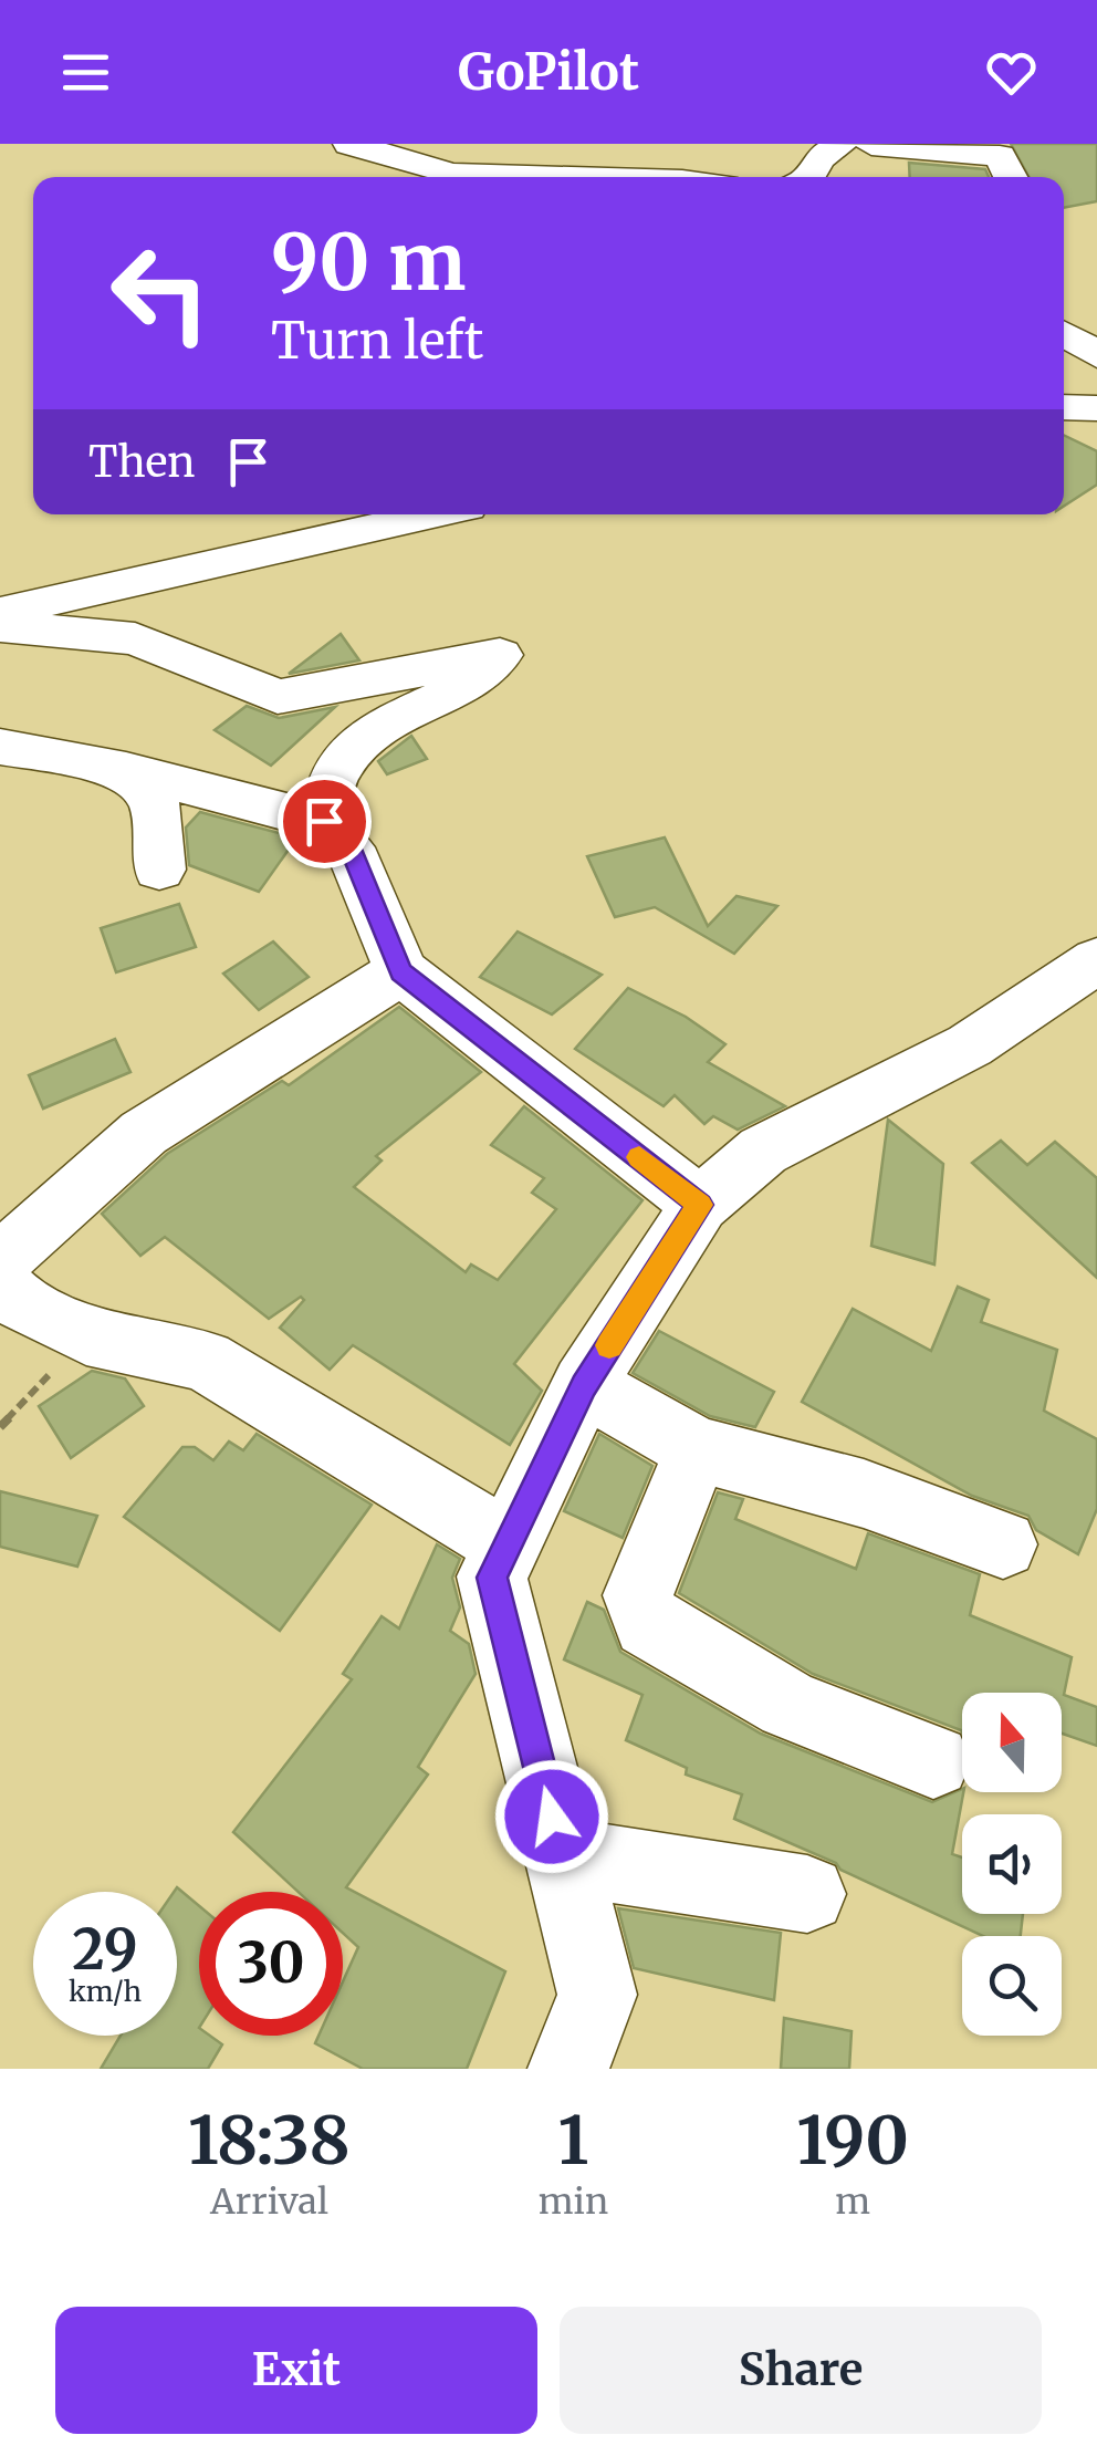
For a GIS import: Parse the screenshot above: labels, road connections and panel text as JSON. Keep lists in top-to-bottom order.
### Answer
{
  "north": "top",
  "page": {
    "header": "GoPilot",
    "turn": ["90 m", "Turn left"],
    "then": "Then",
    "speed": "29 km/h",
    "limit": "30",
    "eta": [
      "18:38",
      "Arrival",
      "1",
      "min",
      "190",
      "m"
    ],
    "buttons": ["Exit", "Share"]
  }
}
